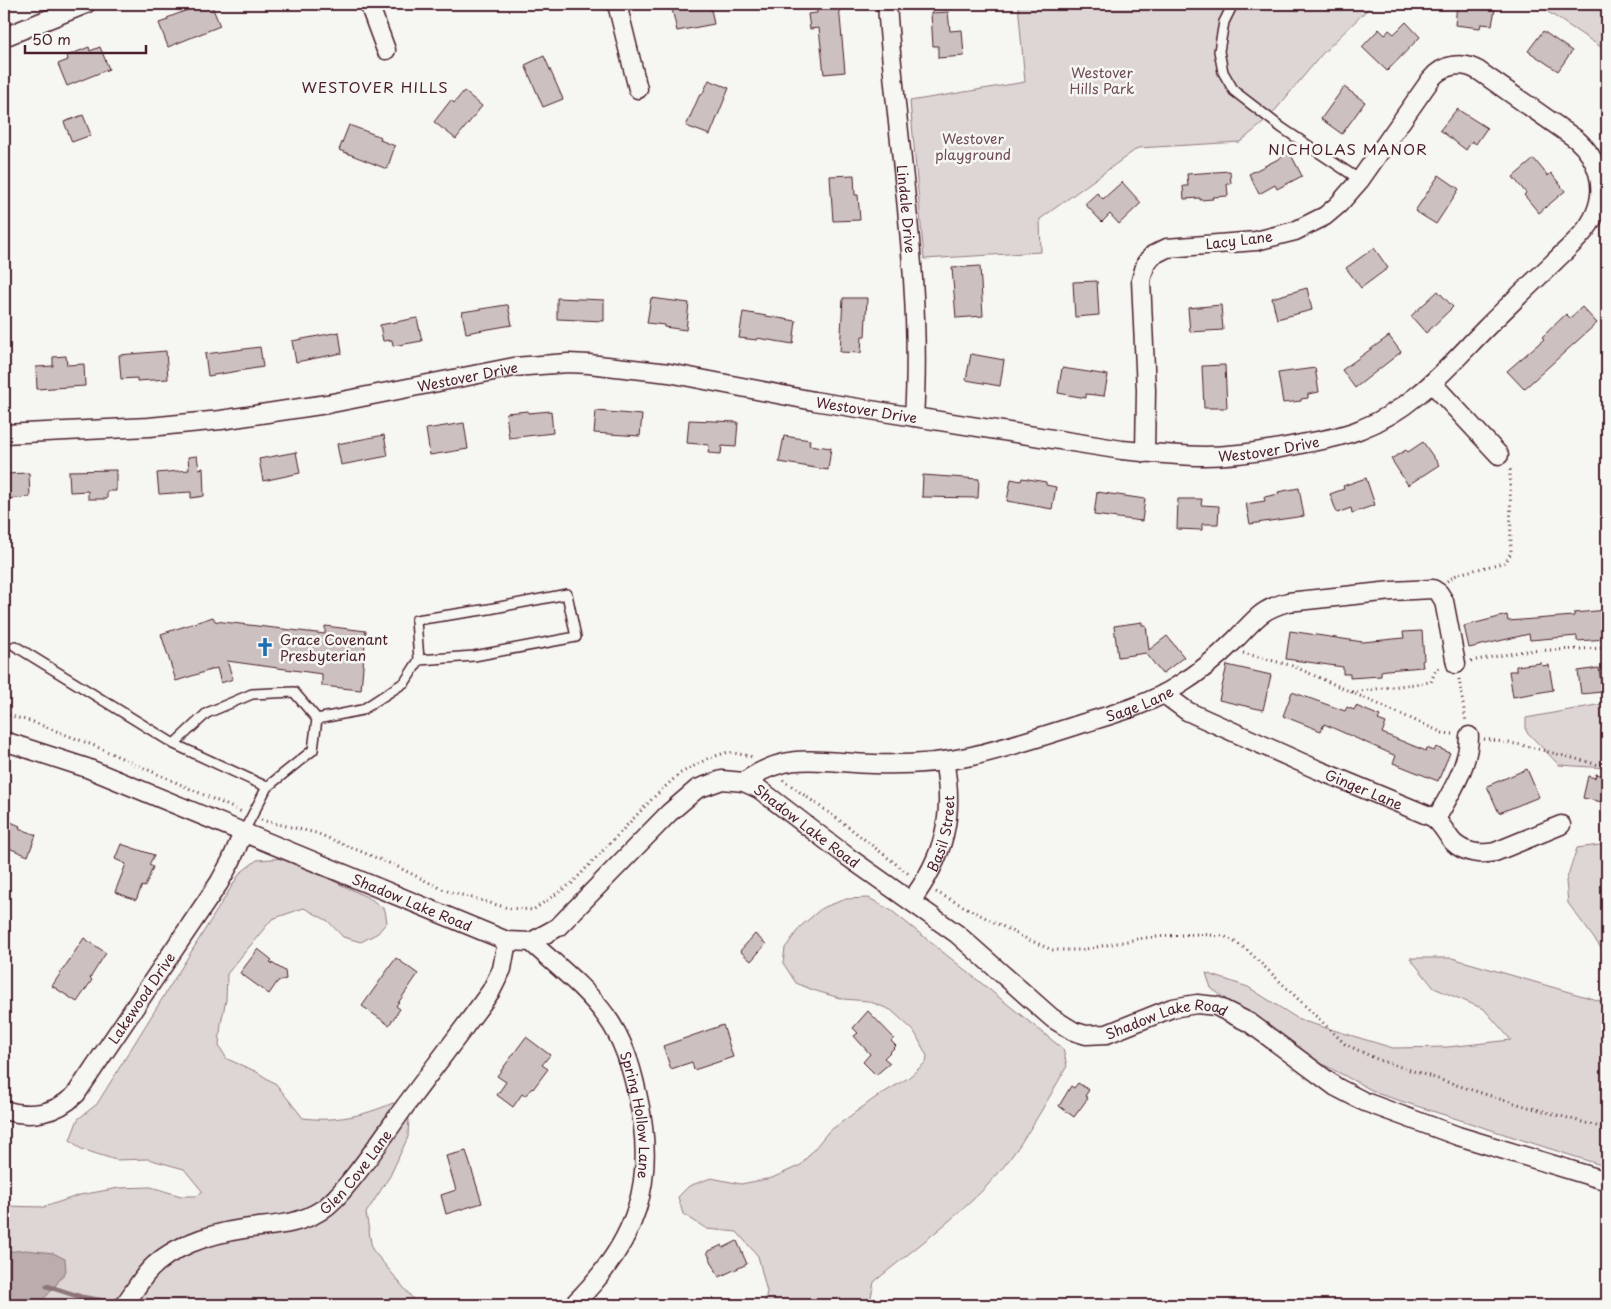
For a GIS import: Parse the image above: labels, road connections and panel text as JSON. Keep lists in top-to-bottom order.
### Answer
{
  "streets": {
    "street": [
      "Lindale Drive",
      "Lacy Lane",
      "Westover Drive",
      "Sage Lane",
      "Ginger Lane",
      "Shadow Lake Road",
      "Basil Street",
      "Lakewood Drive",
      "Spring Hollow Lane",
      "Glen Cove Lane"
    ]
  },
  "crossings": [
    ["Lindale Drive", "Westover Drive"],
    ["Lacy Lane", "Westover Drive"],
    ["Sage Lane", "Ginger Lane"],
    ["Sage Lane", "Shadow Lake Road"],
    ["Sage Lane", "Basil Street"],
    ["Shadow Lake Road", "Basil Street"],
    ["Shadow Lake Road", "Lakewood Drive"],
    ["Shadow Lake Road", "Spring Hollow Lane"],
    ["Shadow Lake Road", "Glen Cove Lane"]
  ],
  "districts": ["WESTOVER HILLS", "NICHOLAS MANOR"],
  "parks": ["Westover Hills Park", "Westover playground"],
  "places": {
    "church": ["Grace Covenant Presbyterian"]
  },
  "scale_bar": "50 m"
}
